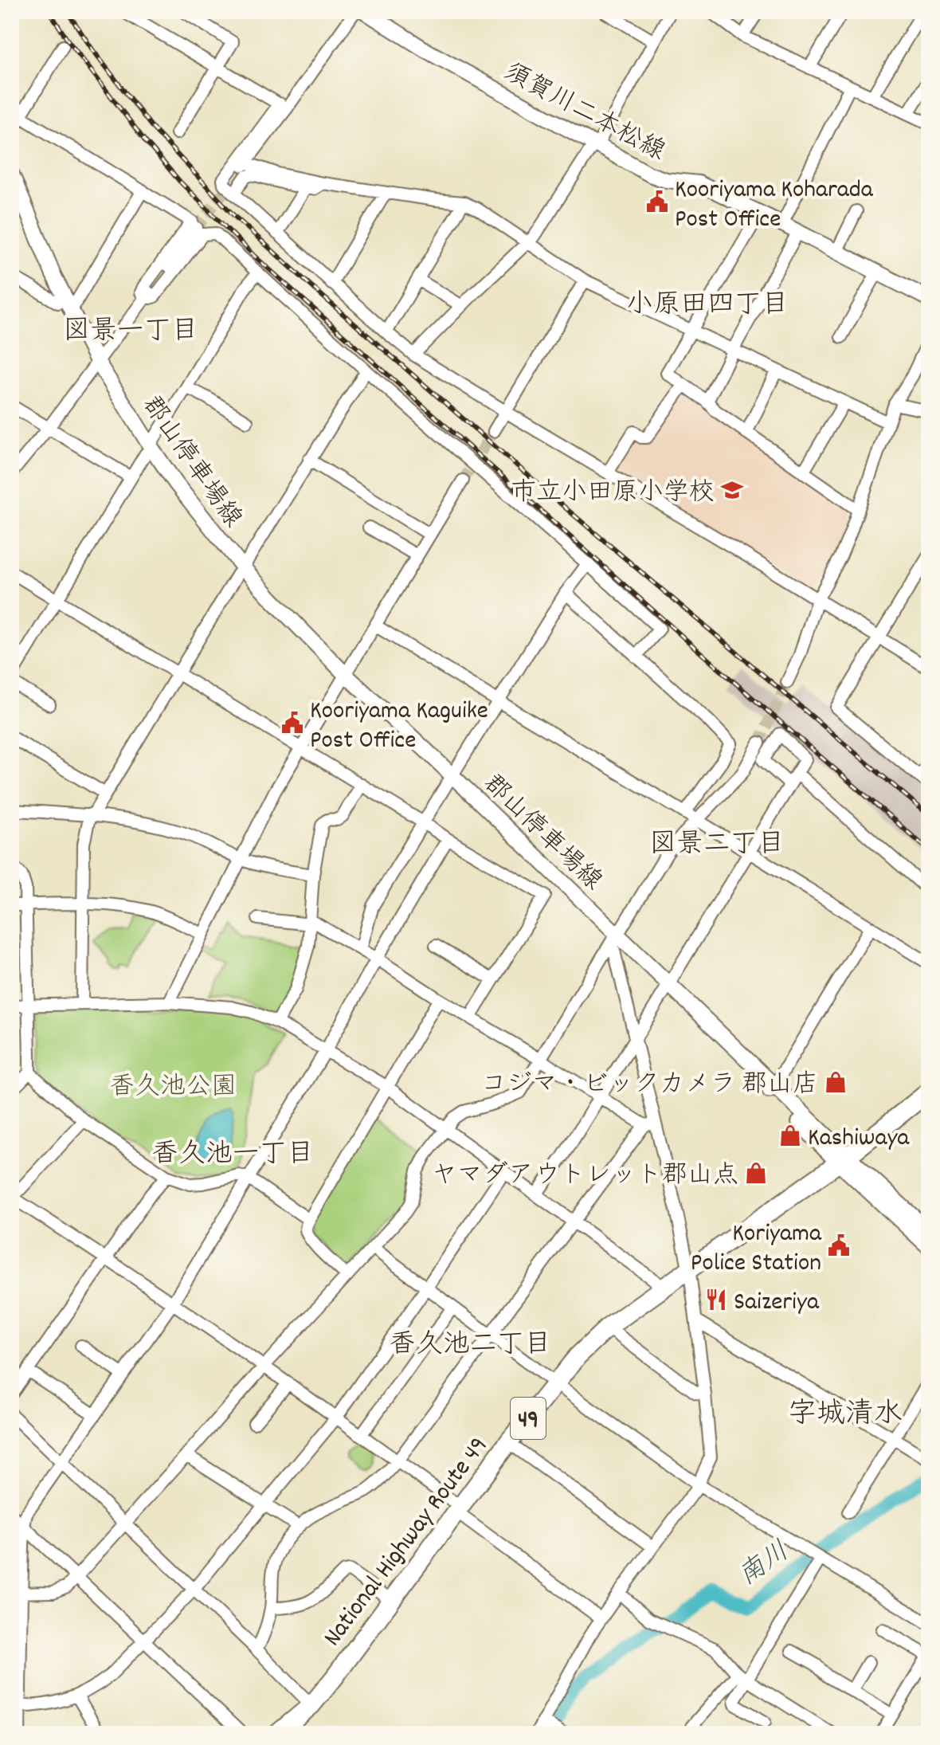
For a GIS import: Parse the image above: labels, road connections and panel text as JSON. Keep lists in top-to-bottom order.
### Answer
{
  "streets": {
    "highway": ["49", "National Highway Route 49"],
    "main road": ["須賀川二本松線", "郡山停車場線"]
  },
  "crossings": [
    ["郡山停車場線", "National Highway Route 49"]
  ],
  "districts": [
    "小原田四丁目",
    "図景一丁目",
    "図景二丁目",
    "香久池一丁目",
    "香久池二丁目",
    "字城清水"
  ],
  "water": ["南川"],
  "parks": ["香久池公園"],
  "places": {
    "public building": ["Kooriyama Koharada Post Office", "Kooriyama Kaguike Post Office", "Koriyama Police Station"],
    "school or university": ["市立小田原小学校"],
    "shop": ["コジマ・ビックカメラ 郡山店", "Kashiwaya", "ヤマダアウトレット郡山点"],
    "restaurant": ["Saizeriya"]
  }
}
